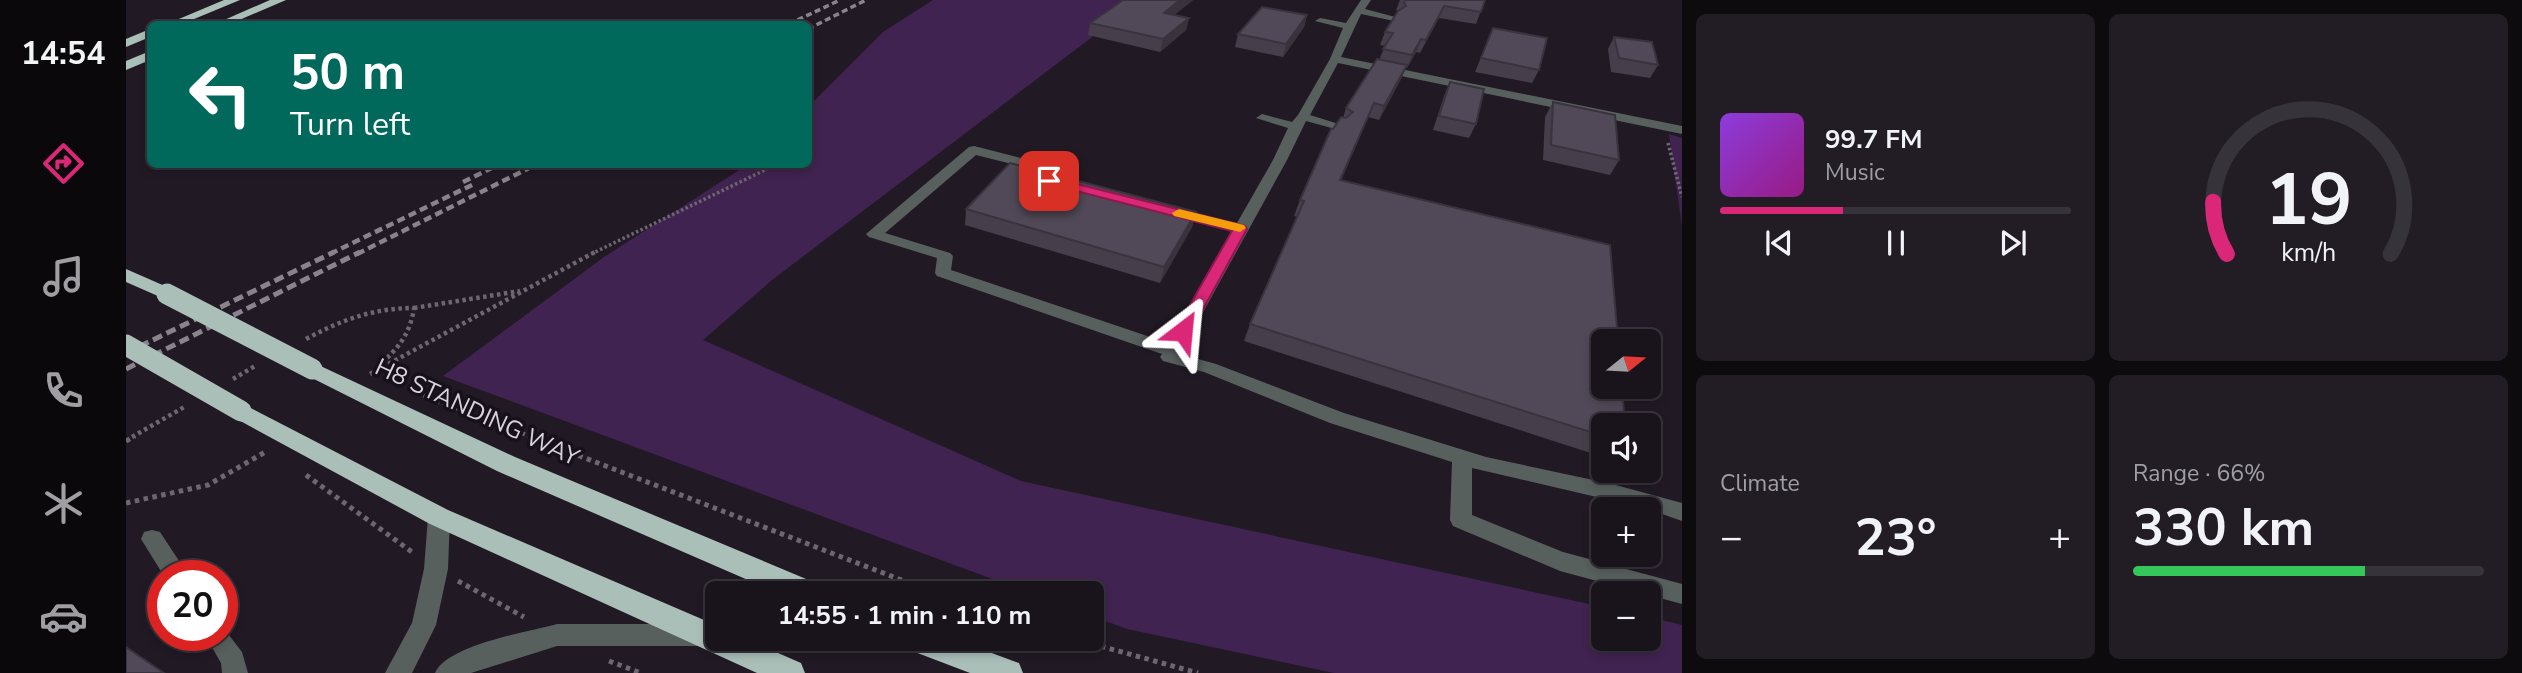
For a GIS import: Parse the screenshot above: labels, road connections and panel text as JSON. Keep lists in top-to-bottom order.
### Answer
{
  "streets": {
    "highway": ["H8 STANDING WAY"]
  },
  "north": "right",
  "page": {
    "tabs": "14:54",
    "turn": ["50 m", "Turn left"],
    "song": ["99.7 FM", "Music"],
    "map_buttons": ["+", "−"],
    "tile": [
      "Climate",
      ["Range · 66%", "330 km"]
    ],
    "heat": ["−", "23°", "+"],
    "limit": "20",
    "trip": "14:55 · 1 min · 110 m",
    "gauge": ["19", "km/h"]
  }
}
